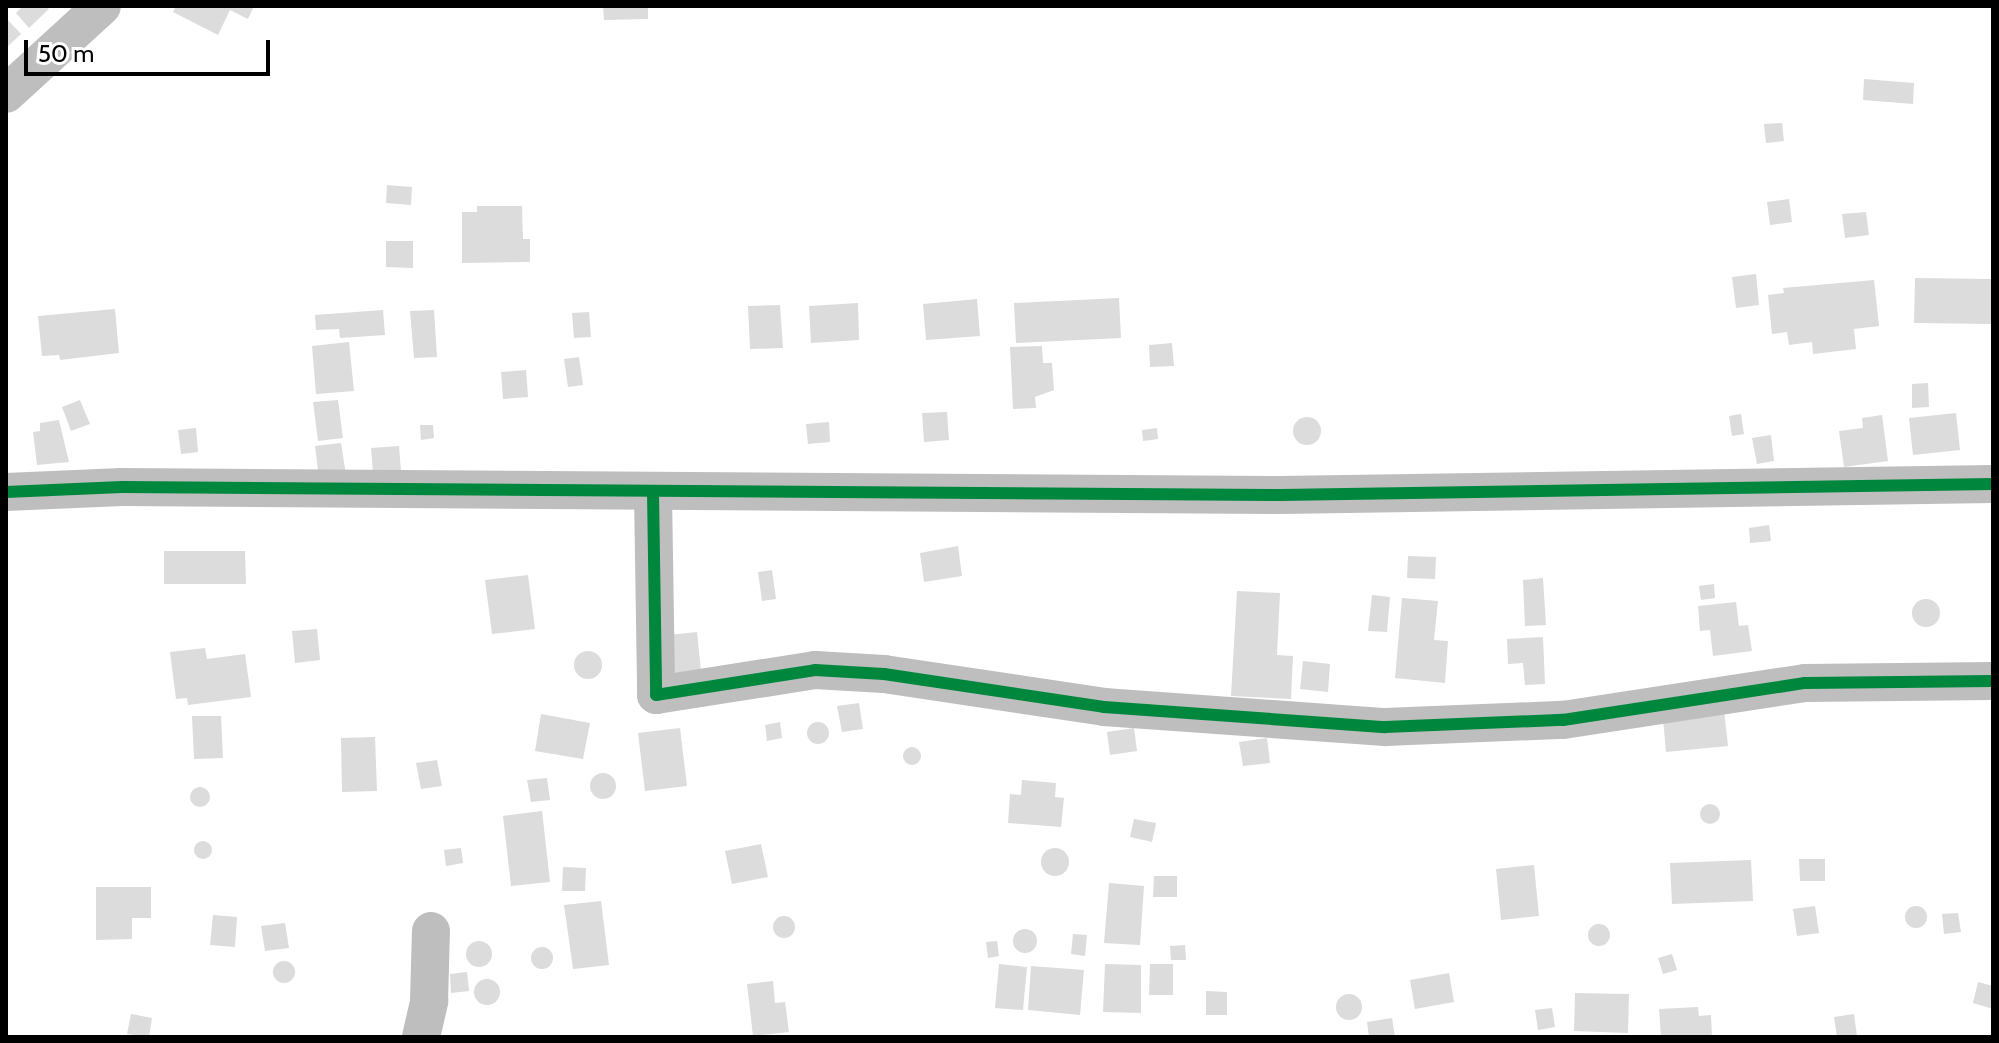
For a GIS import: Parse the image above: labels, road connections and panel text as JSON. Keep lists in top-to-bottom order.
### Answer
{
  "scale_bar": "50 m"
}
